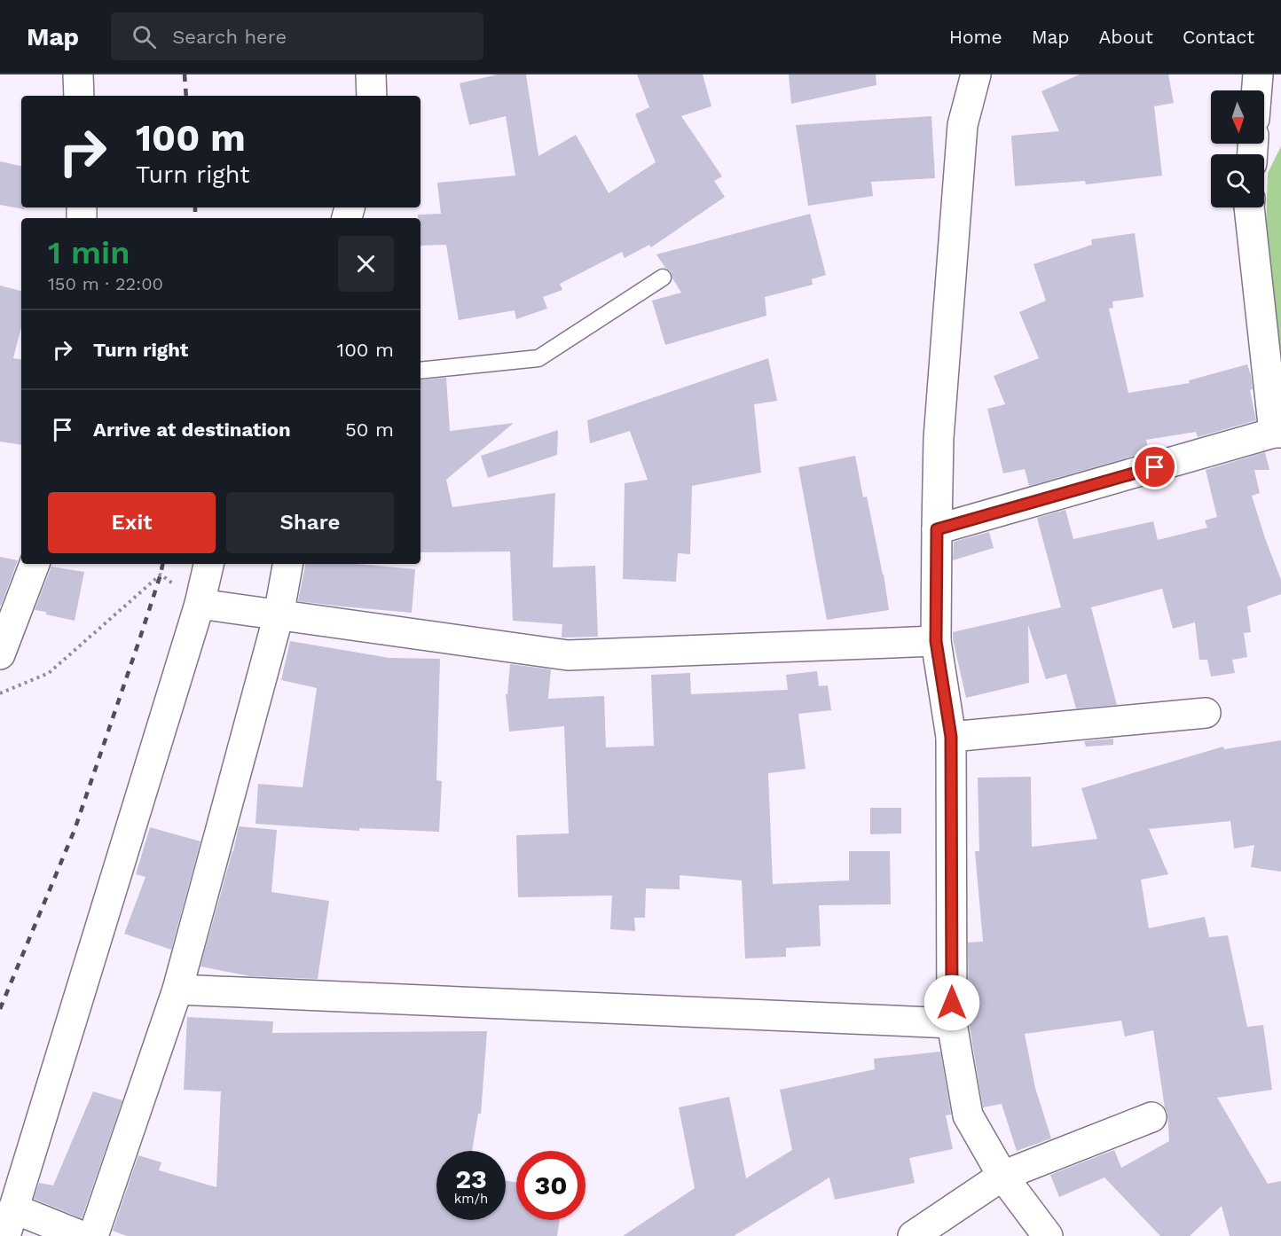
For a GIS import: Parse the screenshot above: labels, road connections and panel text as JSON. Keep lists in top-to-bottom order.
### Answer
{
  "north": "bottom",
  "page": {
    "header": "Map",
    "search": "Search here",
    "nav": [
      "Home",
      "Map",
      "About",
      "Contact"
    ],
    "turn": ["100 m", "Turn right"],
    "heading": ["1 min", "150 m · 22:00"],
    "list": [
      {
        "name": "Turn right",
        "value": "100 m"
      },
      {
        "name": "Arrive at destination",
        "value": "50 m"
      }
    ],
    "buttons": ["Exit", "Share"],
    "speed": "23 km/h",
    "limit": "30"
  }
}
